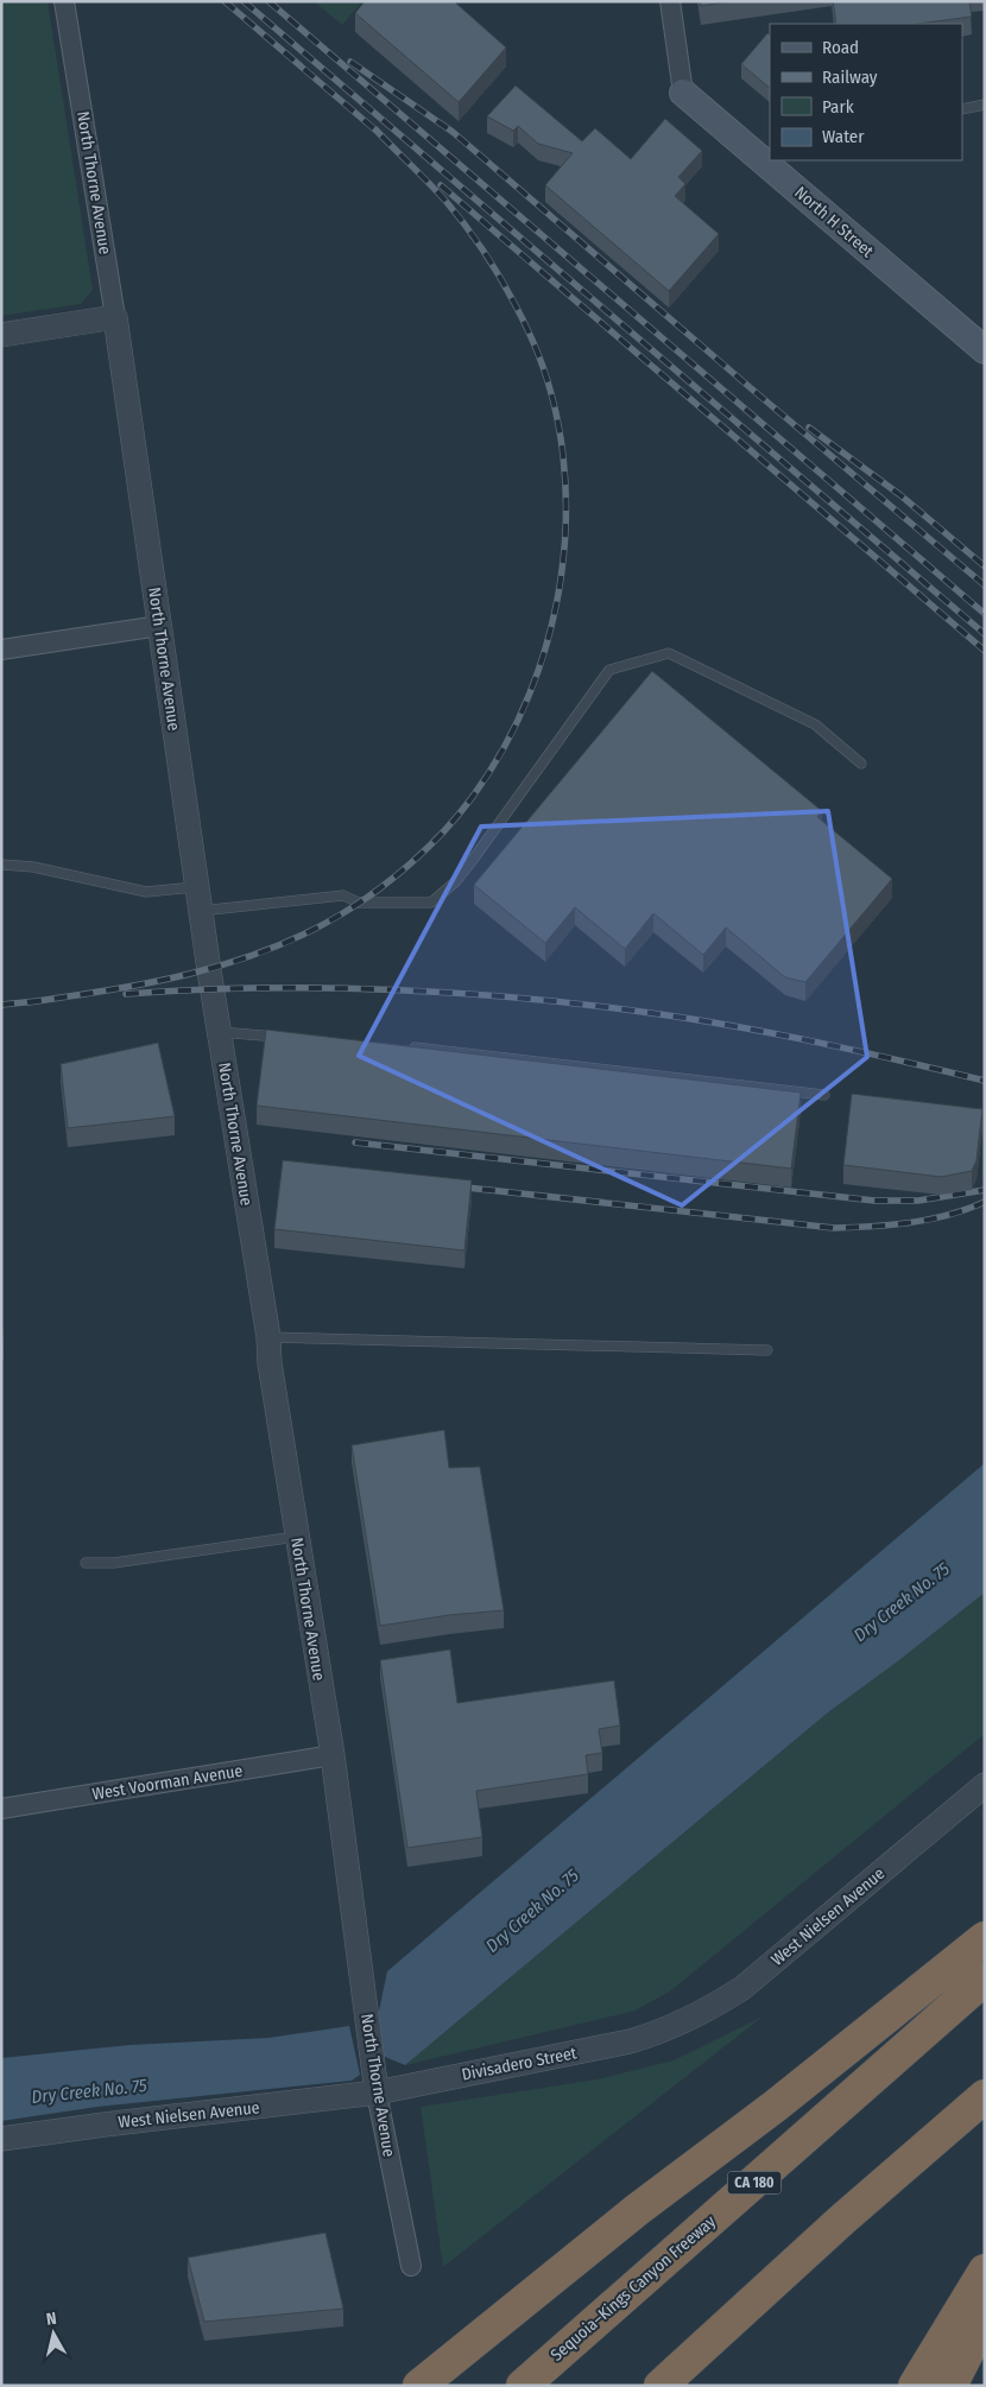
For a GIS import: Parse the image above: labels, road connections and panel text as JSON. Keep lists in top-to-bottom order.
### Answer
{
  "streets": {
    "highway": ["CA 180", "Sequoia–Kings Canyon Freeway"],
    "main road": ["North H Street"],
    "street": [
      "North Thorne Avenue",
      "West Voorman Avenue",
      "West Nielsen Avenue",
      "Divisadero Street"
    ]
  },
  "crossings": [
    ["North Thorne Avenue", "West Voorman Avenue"],
    ["North Thorne Avenue", "West Nielsen Avenue"],
    ["North Thorne Avenue", "Divisadero Street"],
    ["West Nielsen Avenue", "Divisadero Street"]
  ],
  "water": ["Dry Creek No. 75"],
  "legend": [
    "Road",
    "Railway",
    "Park",
    "Water"
  ],
  "north": "top"
}
